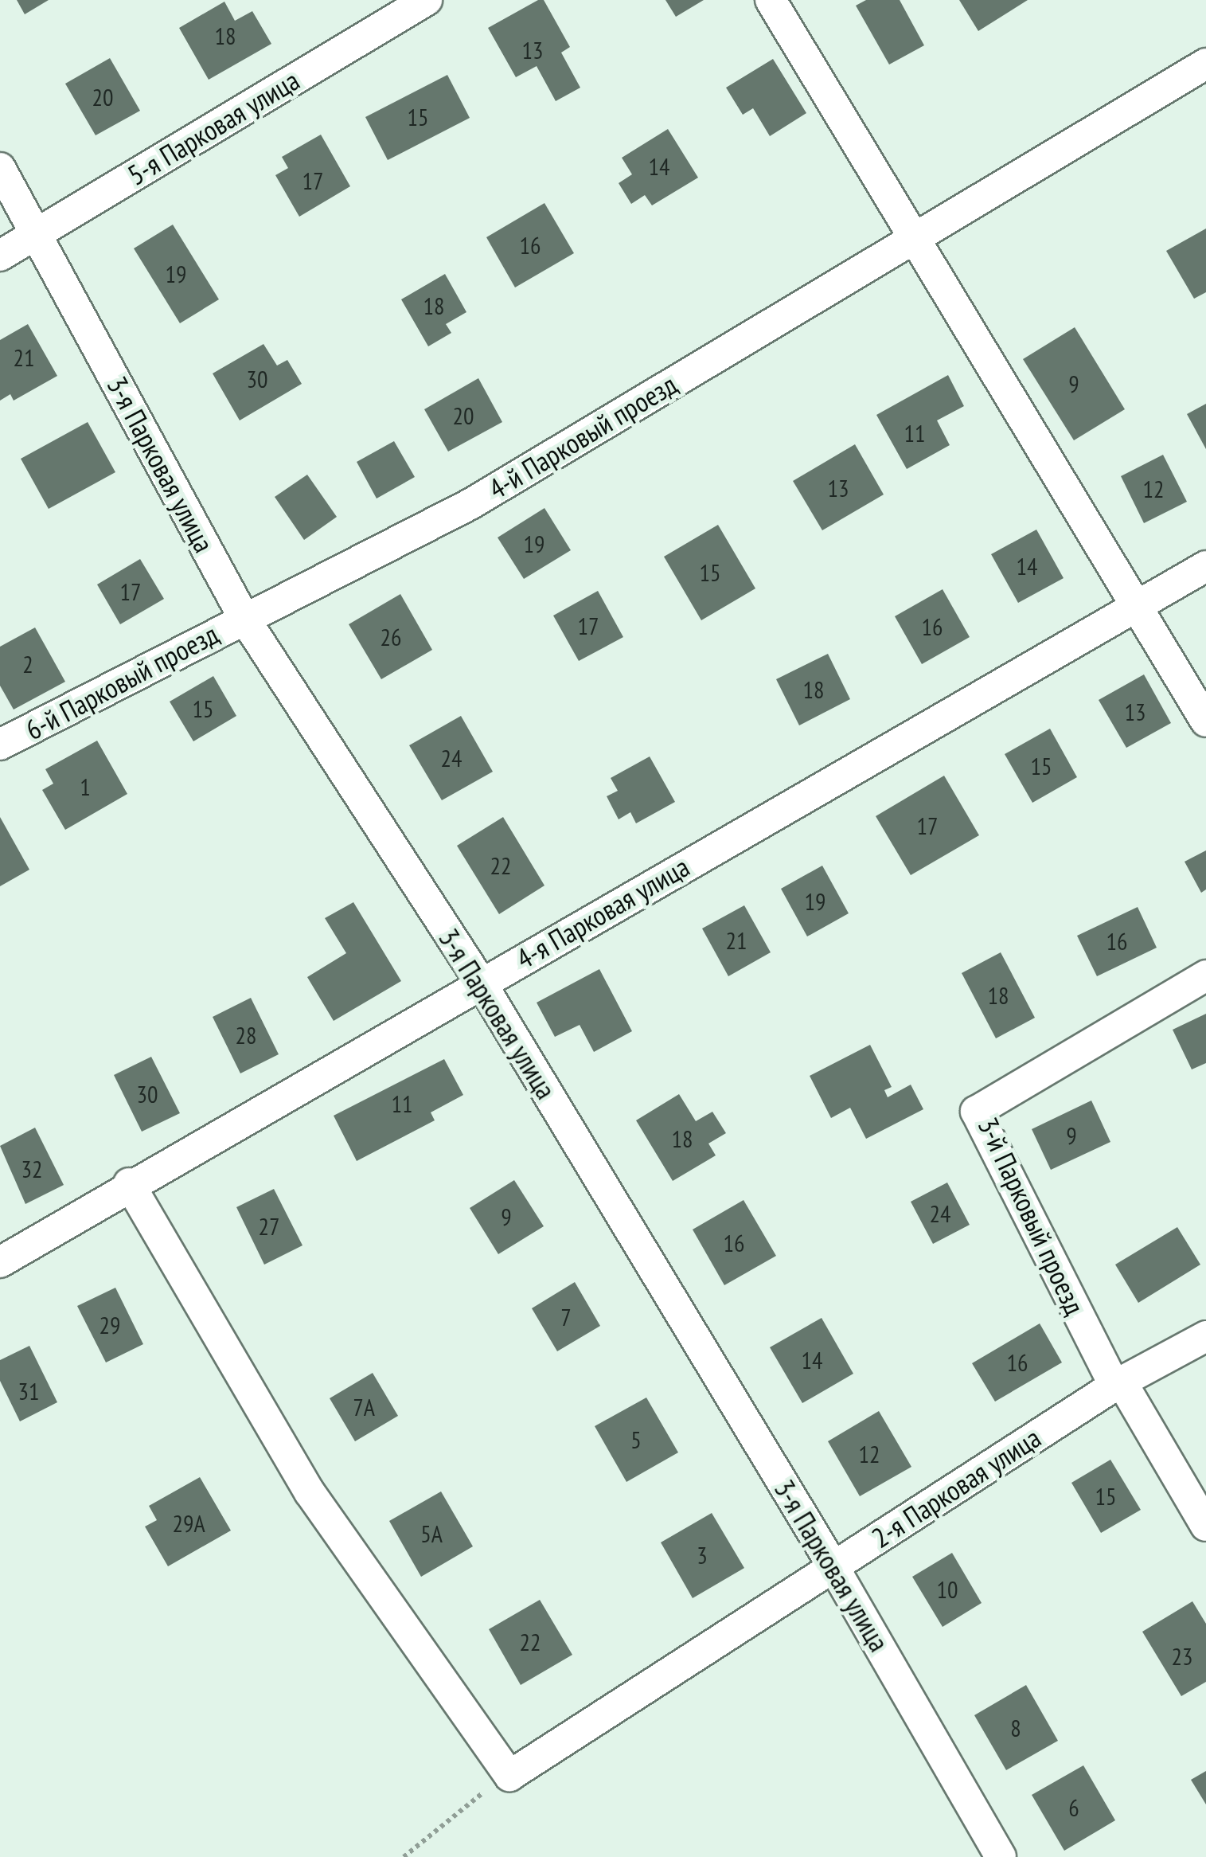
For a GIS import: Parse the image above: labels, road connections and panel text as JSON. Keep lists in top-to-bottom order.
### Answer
{
  "streets": {
    "street": [
      "5-я Парковая улица",
      "4-й Парковый проезд",
      "3-я Парковая улица",
      "6-й Парковый проезд",
      "4-я Парковая улица",
      "3-й Парковый проезд",
      "2-я Парковая улица"
    ]
  },
  "crossings": [
    ["5-я Парковая улица", "3-я Парковая улица"],
    ["4-й Парковый проезд", "3-я Парковая улица"],
    ["4-й Парковый проезд", "6-й Парковый проезд"],
    ["3-я Парковая улица", "6-й Парковый проезд"],
    ["3-я Парковая улица", "4-я Парковая улица"],
    ["3-я Парковая улица", "2-я Парковая улица"],
    ["3-й Парковый проезд", "2-я Парковая улица"]
  ],
  "house_numbers": [
    "18",
    "13",
    "20",
    "15",
    "14",
    "17",
    "16",
    "19",
    "18",
    "21",
    "30",
    "9",
    "20",
    "11",
    "13",
    "12",
    "19",
    "14",
    "15",
    "17",
    "17",
    "16",
    "26",
    "2",
    "18",
    "15",
    "13",
    "24",
    "15",
    "1",
    "17",
    "22",
    "19",
    "21",
    "16",
    "18",
    "28",
    "30",
    "11",
    "9",
    "18",
    "32",
    "24",
    "9",
    "27",
    "16",
    "7",
    "29",
    "14",
    "16",
    "31",
    "7А",
    "5",
    "12",
    "15",
    "29А",
    "5А",
    "3",
    "10",
    "22",
    "23",
    "8",
    "6"
  ]
}
